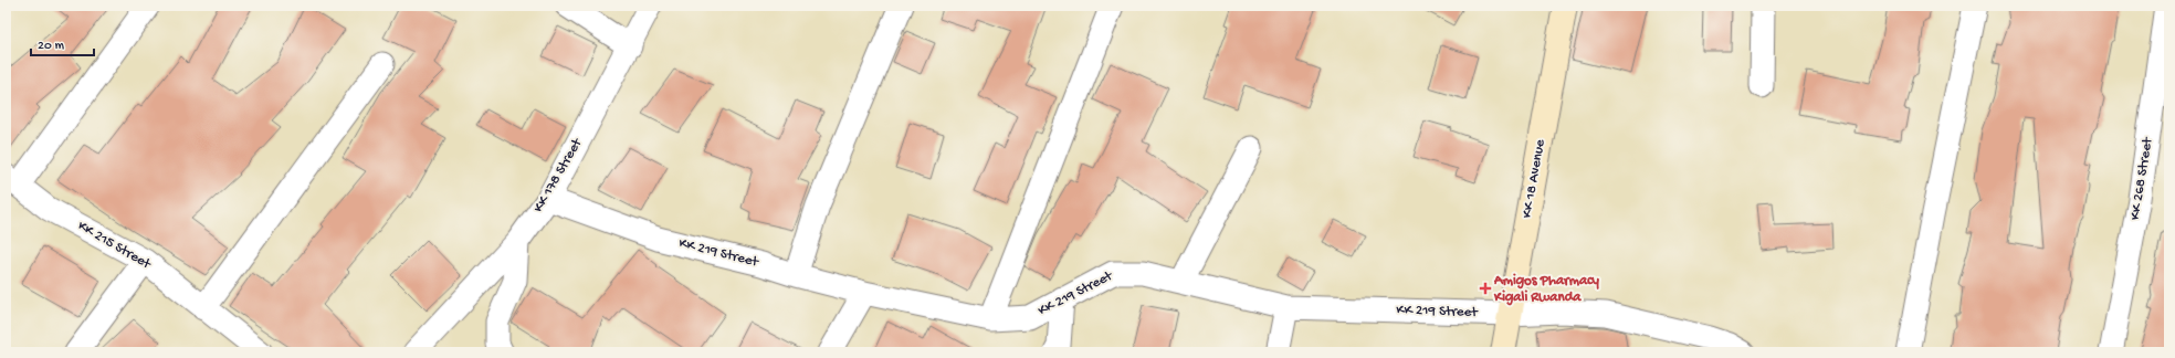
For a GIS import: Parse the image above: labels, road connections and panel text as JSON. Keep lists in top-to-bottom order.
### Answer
{
  "streets": {
    "main road": ["KK 18 Avenue"],
    "street": [
      "KK 178 Street",
      "KK 268 Street",
      "KK 215 Street",
      "KK 219 Street"
    ]
  },
  "crossings": [
    ["KK 178 Street", "KK 219 Street"],
    ["KK 18 Avenue", "KK 219 Street"]
  ],
  "places": {
    "health": ["Amigos Pharmacy Kigali Rwanda"]
  },
  "scale_bar": "20 m"
}
